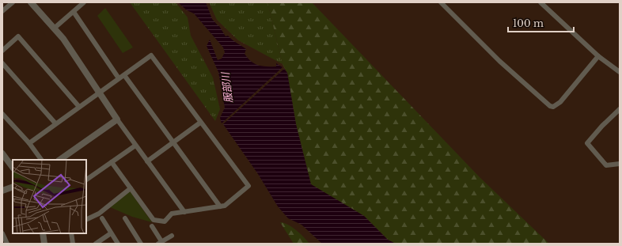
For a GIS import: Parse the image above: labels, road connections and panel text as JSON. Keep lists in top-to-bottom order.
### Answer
{
  "water": ["服部川"],
  "scale_bar": "100 m"
}
